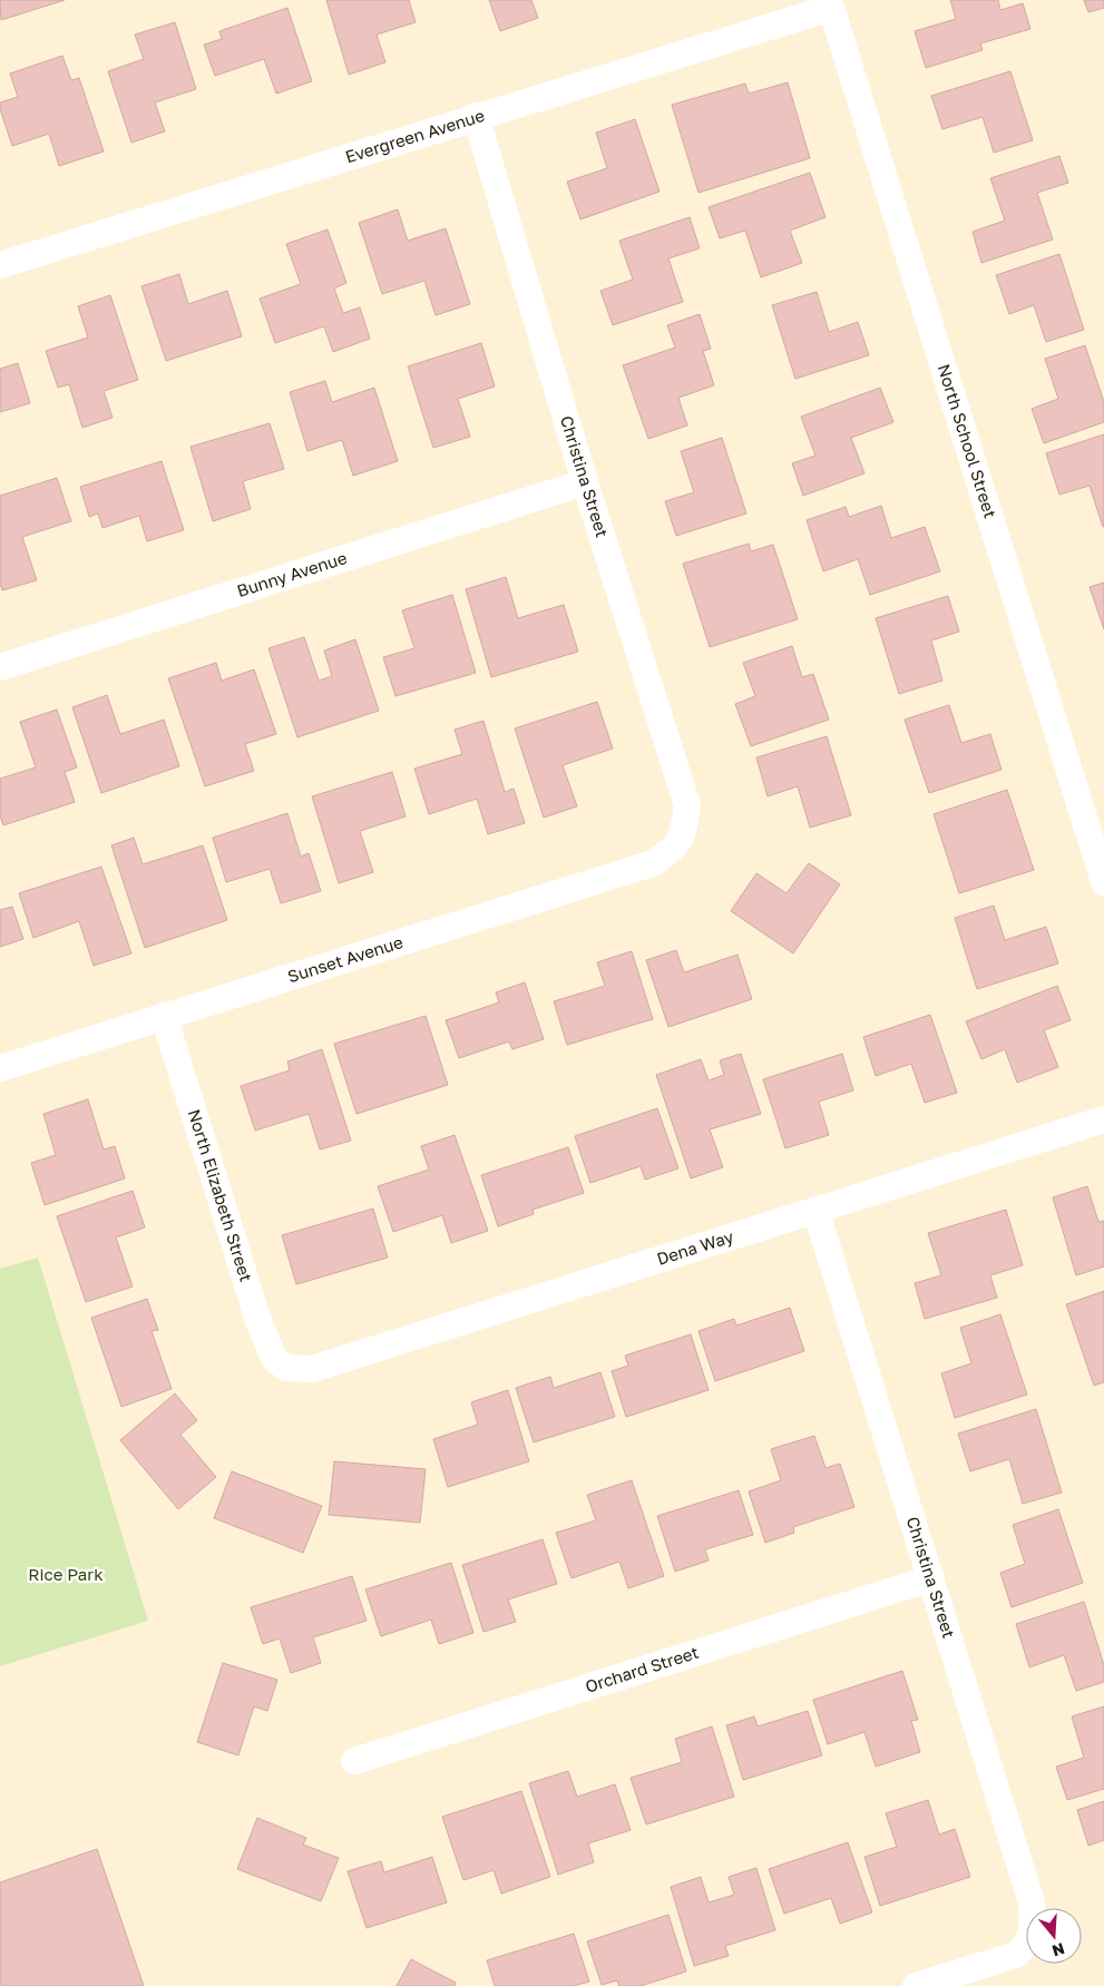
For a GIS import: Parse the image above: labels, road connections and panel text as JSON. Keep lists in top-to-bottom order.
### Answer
{
  "streets": {
    "street": [
      "Evergreen Avenue",
      "North School Street",
      "Christina Street",
      "Bunny Avenue",
      "Sunset Avenue",
      "North Elizabeth Street",
      "Dena Way",
      "Orchard Street"
    ]
  },
  "crossings": [
    ["Evergreen Avenue", "North School Street"],
    ["Evergreen Avenue", "Christina Street"],
    ["Christina Street", "Bunny Avenue"],
    ["Christina Street", "Sunset Avenue"],
    ["Christina Street", "Dena Way"],
    ["Christina Street", "Orchard Street"],
    ["Sunset Avenue", "North Elizabeth Street"],
    ["North Elizabeth Street", "Dena Way"]
  ],
  "parks": ["Rice Park"],
  "north": "bottom"
}
